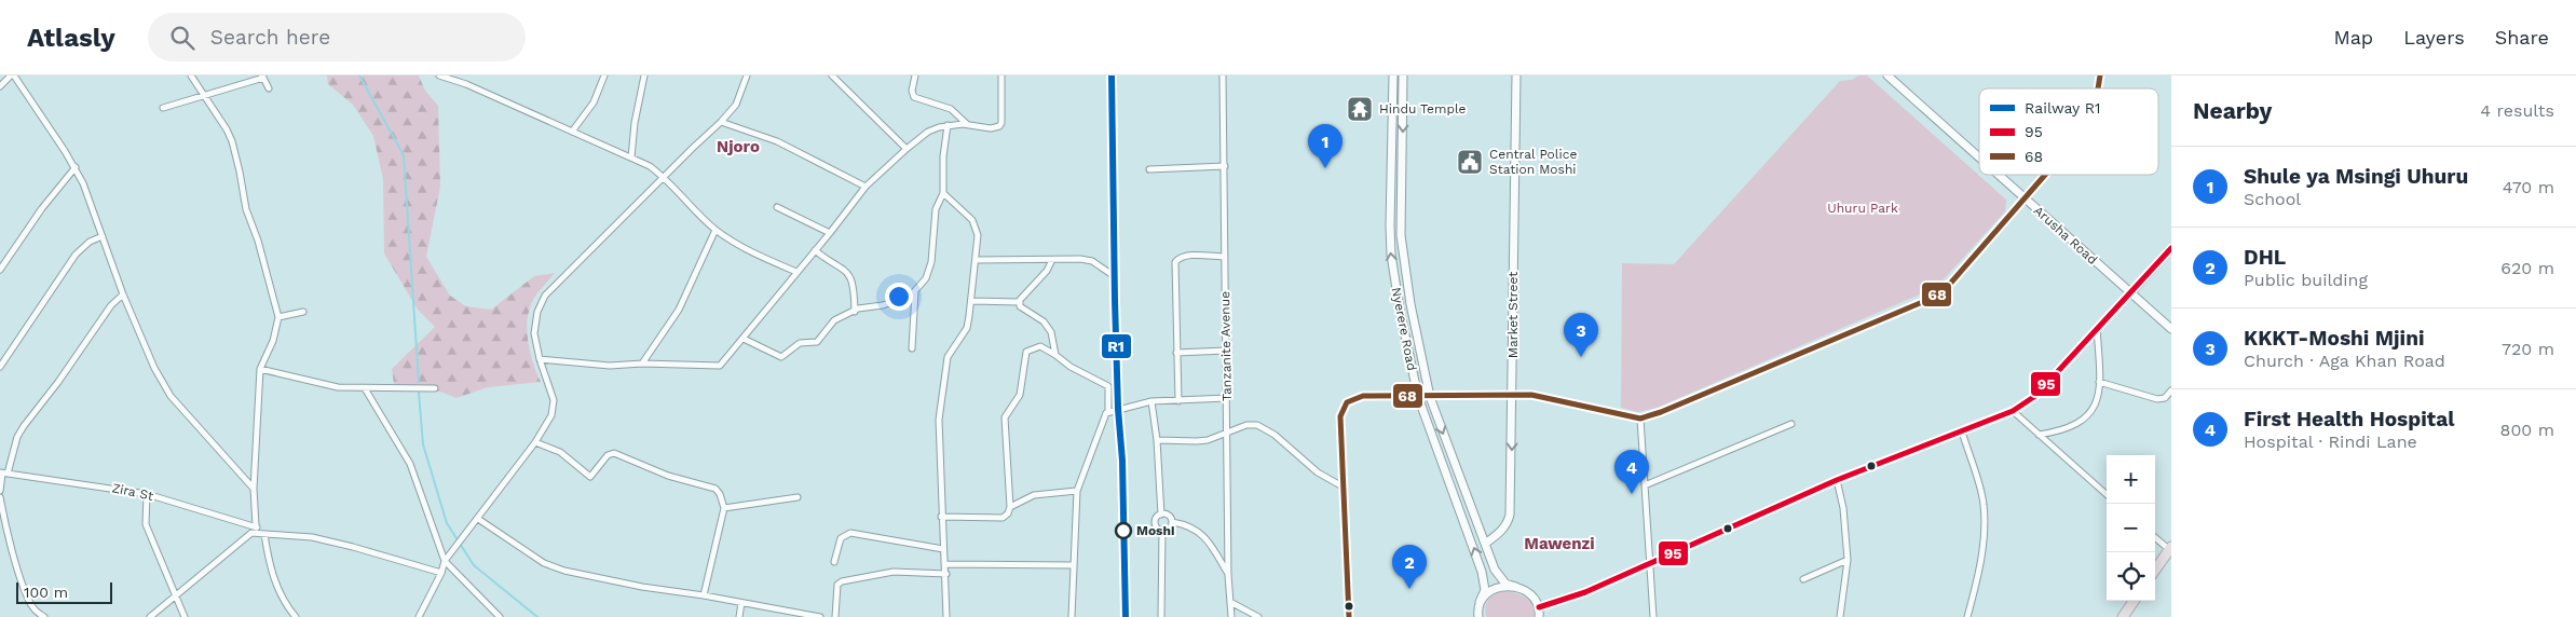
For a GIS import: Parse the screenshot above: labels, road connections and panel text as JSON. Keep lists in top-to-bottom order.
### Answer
{
  "streets": {
    "main road": ["Arusha Road", "Market Street", "Nyerere Road"],
    "street": ["Tanzanite Avenue", "Zira St"]
  },
  "crossings": [
    ["Market Street", "Nyerere Road"]
  ],
  "districts": ["Njoro", "Mawenzi"],
  "parks": ["Uhuru Park"],
  "places": {
    "temple": ["Hindu Temple"],
    "public building": ["Central Police Station Moshi"],
    "other": ["Moshi"]
  },
  "lines": ["rail line R1", "transit line 68", "transit line 95"],
  "legend": ["Railway R1", "95", "68"],
  "scale_bar": "100 m",
  "page": {
    "header": "Atlasly",
    "search": "Search here",
    "nav": ["Map", "Layers", "Share"],
    "heading": ["Nearby", "4 results"],
    "pins": [
      "1",
      "3",
      "4",
      "2"
    ],
    "list": [
      {
        "mark": "1",
        "name": "Shule ya Msingi Uhuru",
        "note": "School",
        "value": "470 m"
      },
      {
        "mark": "2",
        "name": "DHL",
        "note": "Public building",
        "value": "620 m"
      },
      {
        "mark": "3",
        "name": "KKKT-Moshi Mjini",
        "note": "Church · Aga Khan Road",
        "value": "720 m"
      },
      {
        "mark": "4",
        "name": "First Health Hospital",
        "note": "Hospital · Rindi Lane",
        "value": "800 m"
      }
    ],
    "map_buttons": ["+", "−"],
    "scale": "100 m"
  }
}
